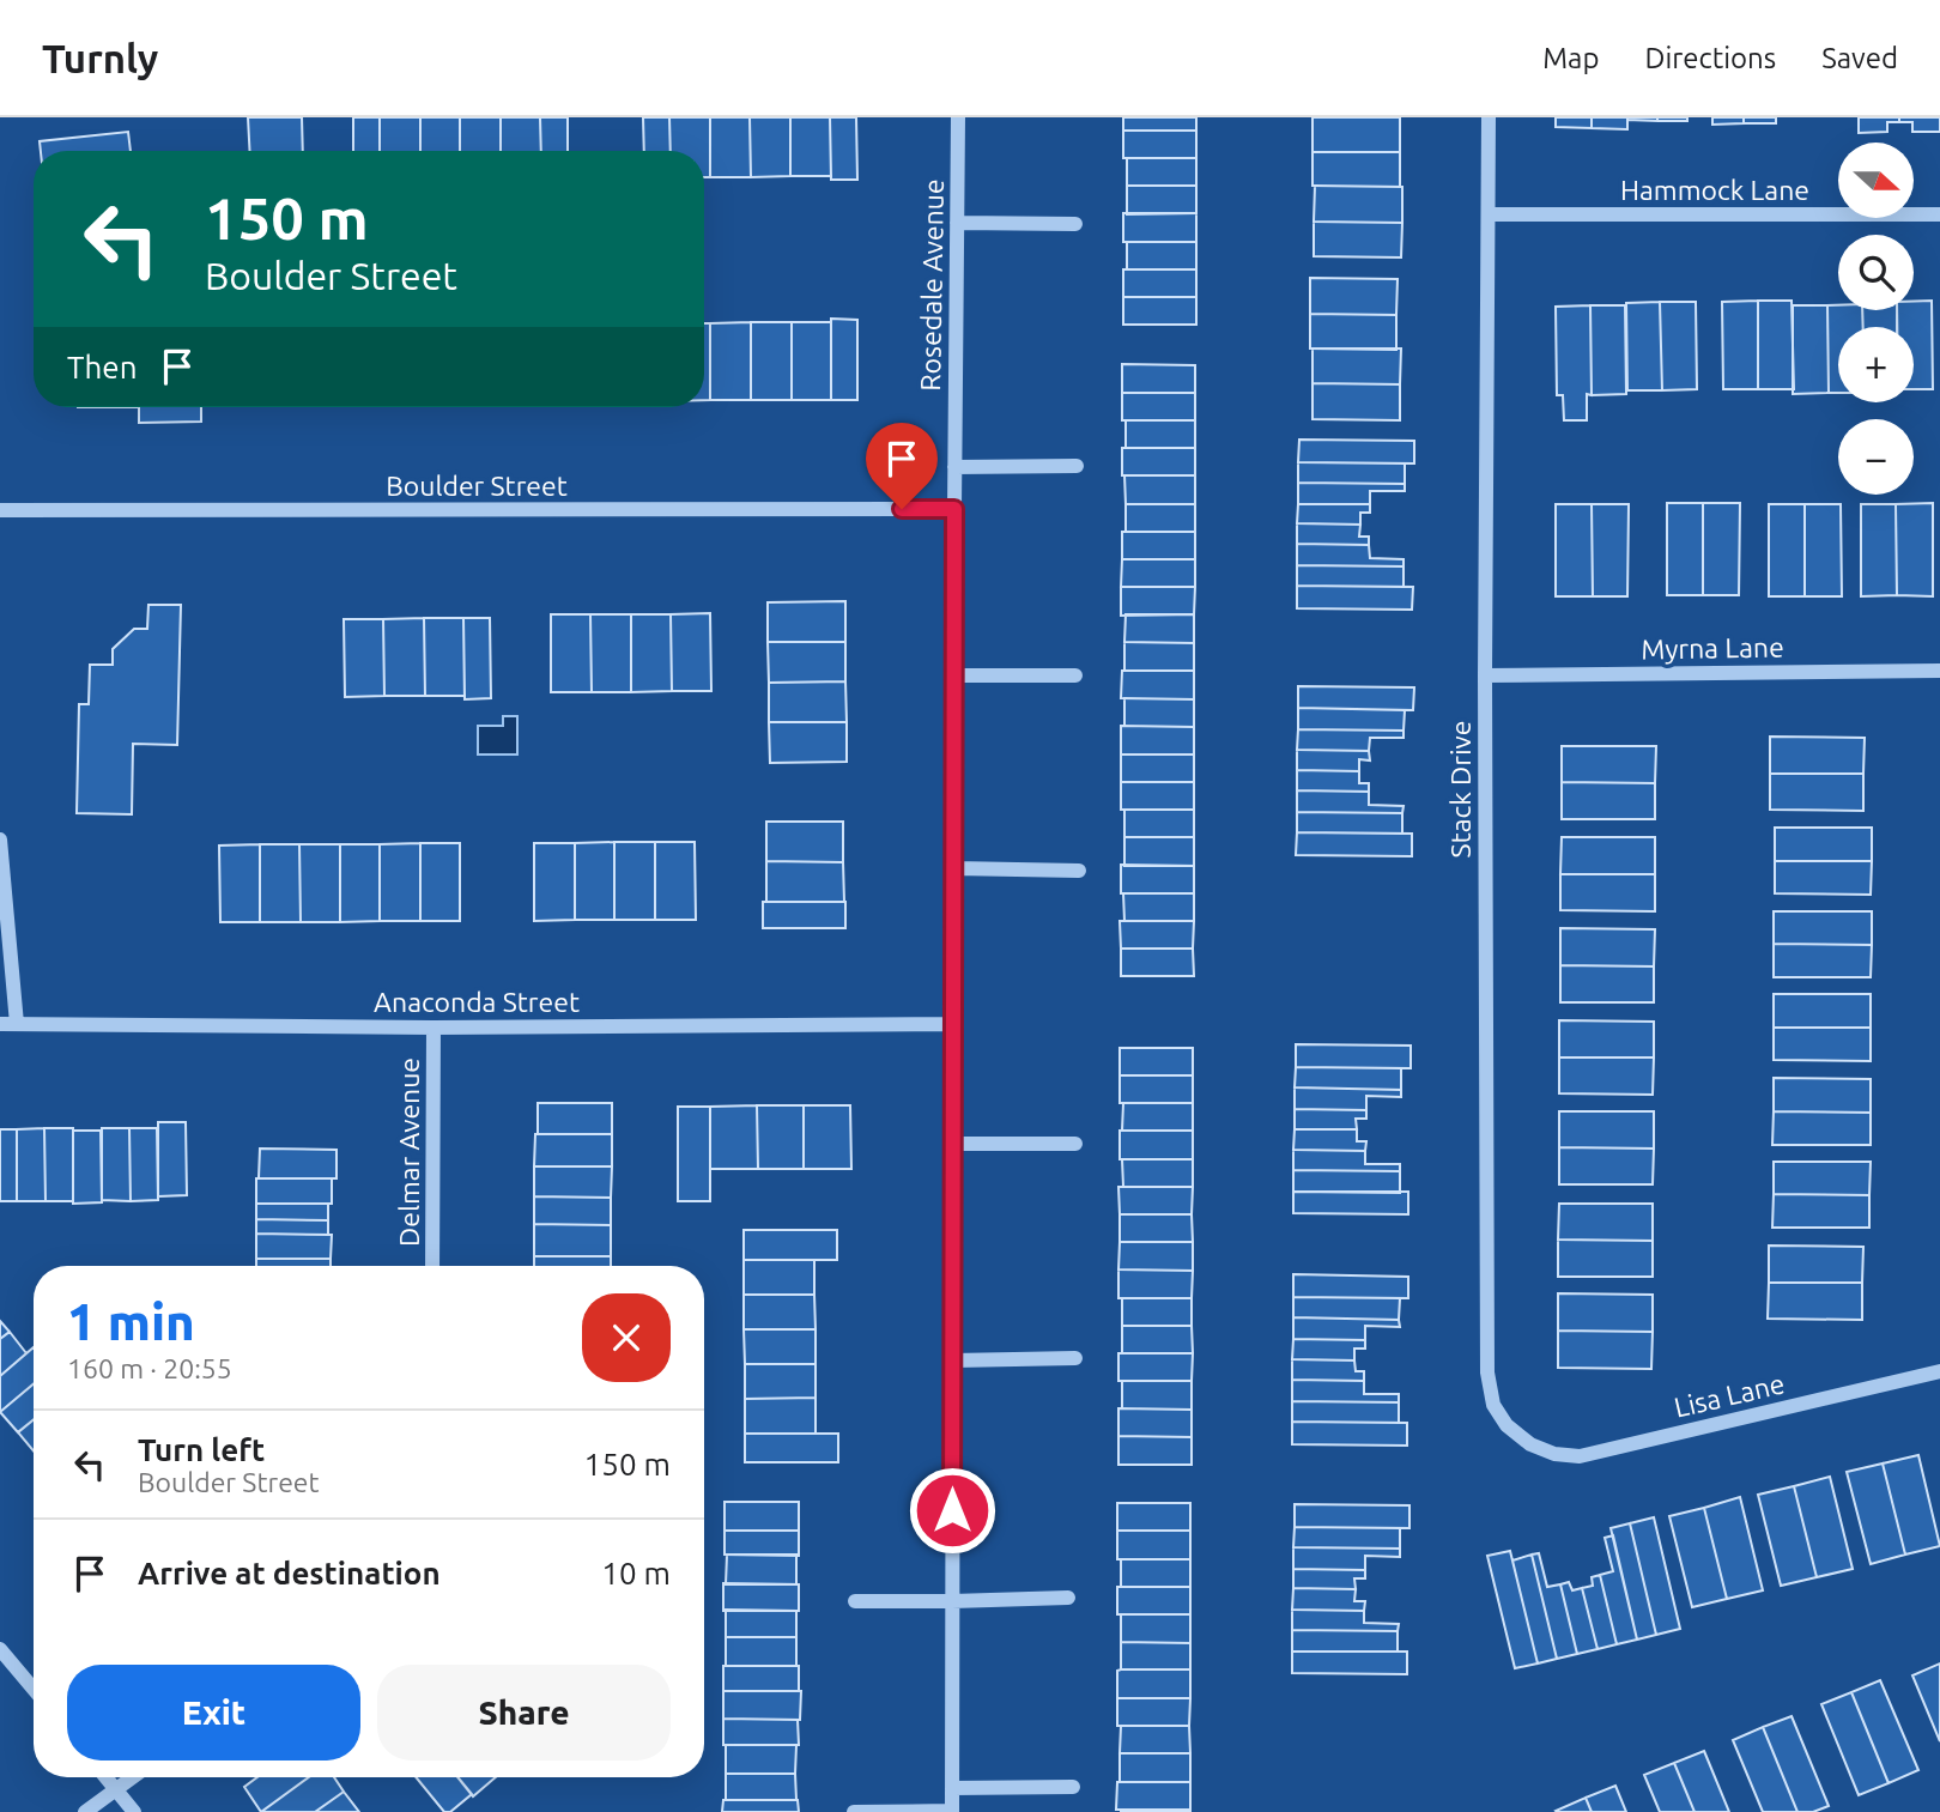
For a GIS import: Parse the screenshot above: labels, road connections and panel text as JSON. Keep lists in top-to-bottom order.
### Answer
{
  "streets": {
    "street": [
      "Hammock Lane",
      "Rosedale Avenue",
      "Boulder Street",
      "Myrna Lane",
      "Stack Drive",
      "Anaconda Street",
      "Delmar Avenue",
      "Lisa Lane"
    ]
  },
  "crossings": [
    ["Hammock Lane", "Stack Drive"],
    ["Rosedale Avenue", "Boulder Street"],
    ["Rosedale Avenue", "Anaconda Street"],
    ["Myrna Lane", "Stack Drive"],
    ["Stack Drive", "Lisa Lane"],
    ["Anaconda Street", "Delmar Avenue"]
  ],
  "north": "right",
  "page": {
    "header": "Turnly",
    "nav": ["Map", "Directions", "Saved"],
    "map_buttons": ["+", "−"],
    "turn": ["150 m", "Boulder Street"],
    "then": "Then",
    "heading": ["1 min", "160 m · 20:55"],
    "list": [
      {
        "name": "Turn left",
        "note": "Boulder Street",
        "value": "150 m"
      },
      {
        "name": "Arrive at destination",
        "value": "10 m"
      }
    ],
    "buttons": ["Exit", "Share"]
  }
}
